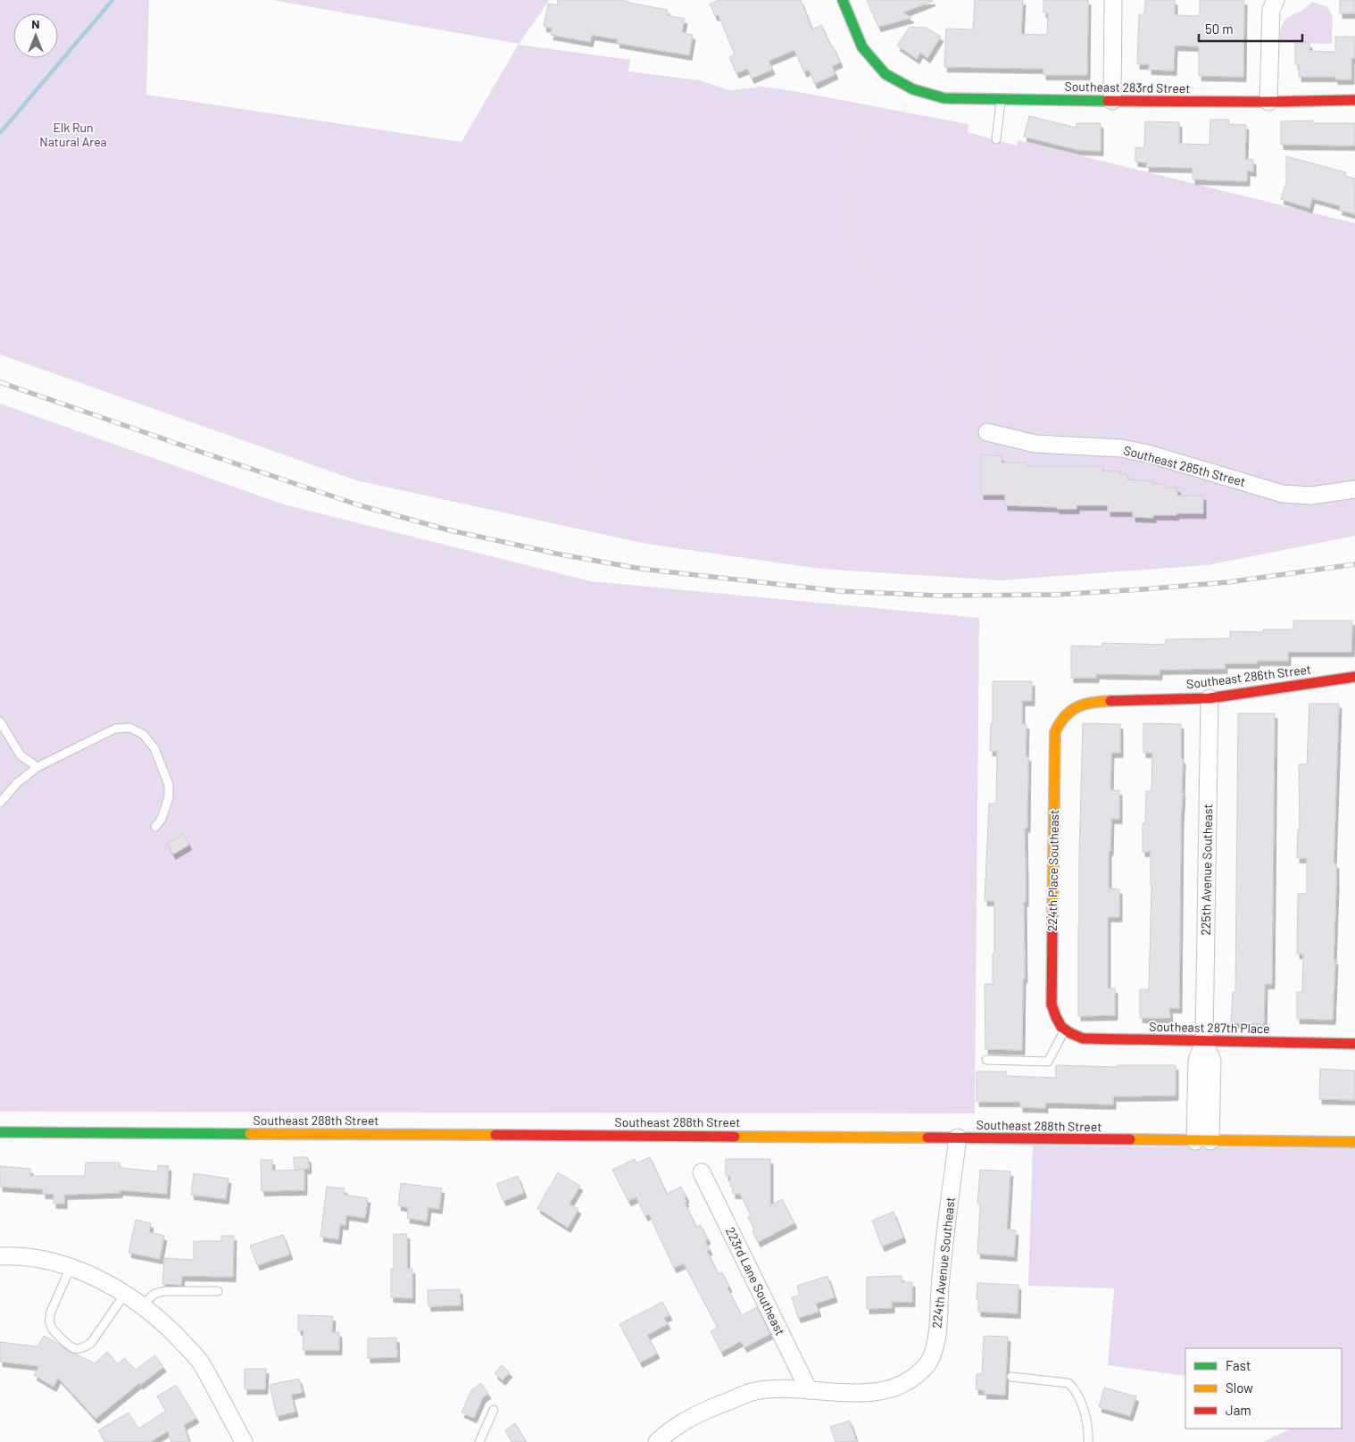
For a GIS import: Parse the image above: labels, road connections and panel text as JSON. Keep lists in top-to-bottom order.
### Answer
{
  "streets": {
    "street": [
      "Southeast 283rd Street",
      "Southeast 285th Street",
      "Southeast 286th Street",
      "225th Avenue Southeast",
      "224th Place Southeast",
      "Southeast 287th Place",
      "Southeast 288th Street",
      "224th Avenue Southeast",
      "223rd Lane Southeast"
    ]
  },
  "crossings": [
    ["Southeast 286th Street", "225th Avenue Southeast"],
    ["Southeast 286th Street", "224th Place Southeast"],
    ["225th Avenue Southeast", "Southeast 287th Place"],
    ["225th Avenue Southeast", "Southeast 288th Street"],
    ["224th Place Southeast", "Southeast 287th Place"],
    ["Southeast 288th Street", "224th Avenue Southeast"],
    ["224th Avenue Southeast", "223rd Lane Southeast"]
  ],
  "parks": ["Elk Run Natural Area"],
  "legend": ["Fast", "Slow", "Jam"],
  "scale_bar": "50 m",
  "north": "top"
}
